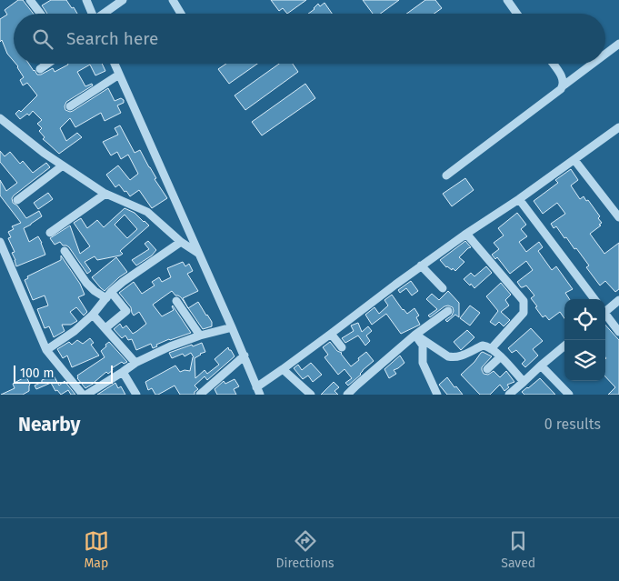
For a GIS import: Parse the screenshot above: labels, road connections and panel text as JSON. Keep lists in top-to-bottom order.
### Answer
{
  "scale_bar": "100 m",
  "page": {
    "search": "Search here",
    "scale": "100 m",
    "heading": ["Nearby", "0 results"],
    "nav": ["Map", "Directions", "Saved"]
  }
}
